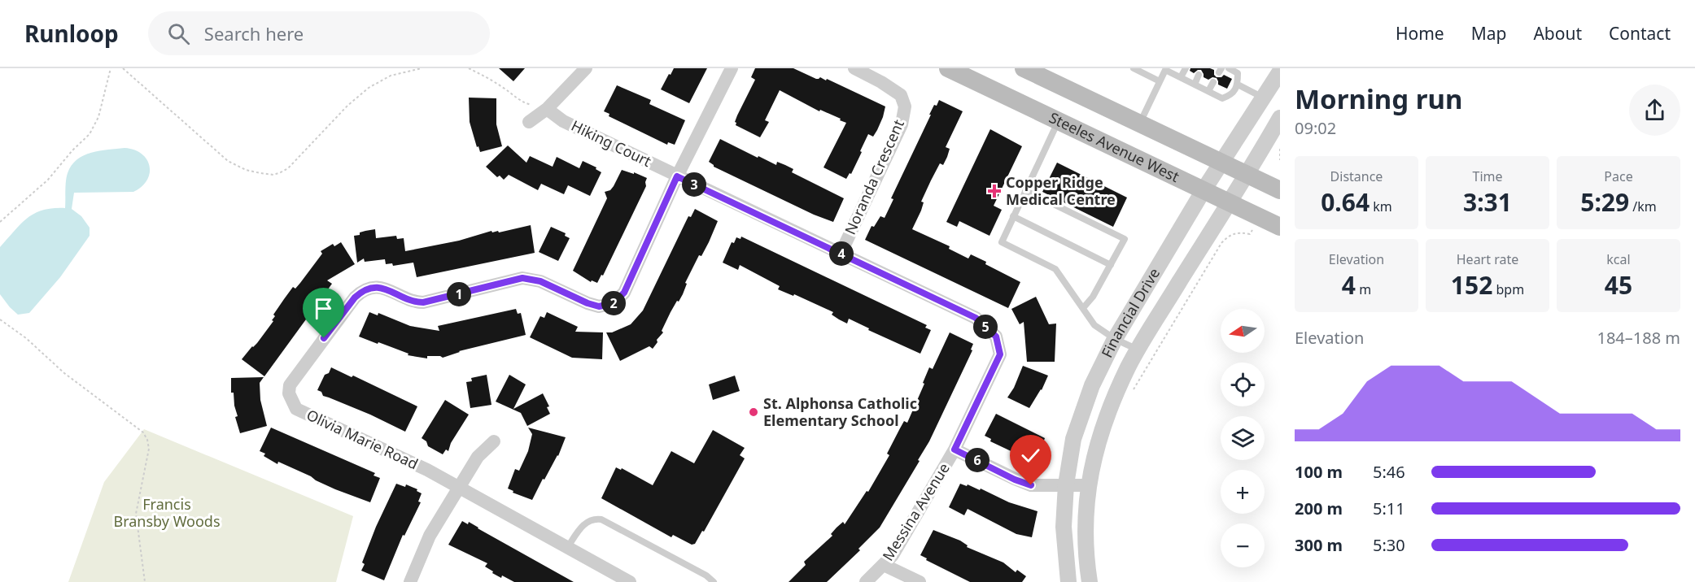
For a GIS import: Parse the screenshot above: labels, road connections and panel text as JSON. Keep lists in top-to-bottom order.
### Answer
{
  "streets": {
    "main road": ["Steeles Avenue West"],
    "street": [
      "Hiking Court",
      "Noranda Crescent",
      "Financial Drive",
      "Olivia Marie Road",
      "Messina Avenue"
    ]
  },
  "crossings": [
    ["Hiking Court", "Olivia Marie Road"],
    ["Hiking Court", "Messina Avenue"],
    ["Steeles Avenue West", "Financial Drive"],
    ["Noranda Crescent", "Messina Avenue"],
    ["Olivia Marie Road", "Messina Avenue"]
  ],
  "parks": ["Francis Bransby Woods"],
  "places": {
    "health": ["Copper Ridge Medical Centre"],
    "other": ["St. Alphonsa Catholic Elementary School"]
  },
  "north": "left",
  "page": {
    "header": "Runloop",
    "search": "Search here",
    "nav": [
      "Home",
      "Map",
      "About",
      "Contact"
    ],
    "heading": ["Morning run", "09:02"],
    "stats": [
      ["Distance", "0.64 km"],
      ["Time", "3:31"],
      ["Pace", "5:29 /km"],
      ["Elevation", "4 m"],
      ["Heart rate", "152 bpm"],
      ["kcal", "45"]
    ],
    "pins": [
      "3",
      "4",
      "1",
      "2",
      "5",
      "6"
    ],
    "map_buttons": ["+", "−"],
    "chart": ["Elevation", "184–188 m"],
    "list": [
      {
        "name": "100 m",
        "note": "5:46"
      },
      {
        "name": "200 m",
        "note": "5:11"
      },
      {
        "name": "300 m",
        "note": "5:30"
      }
    ]
  }
}
